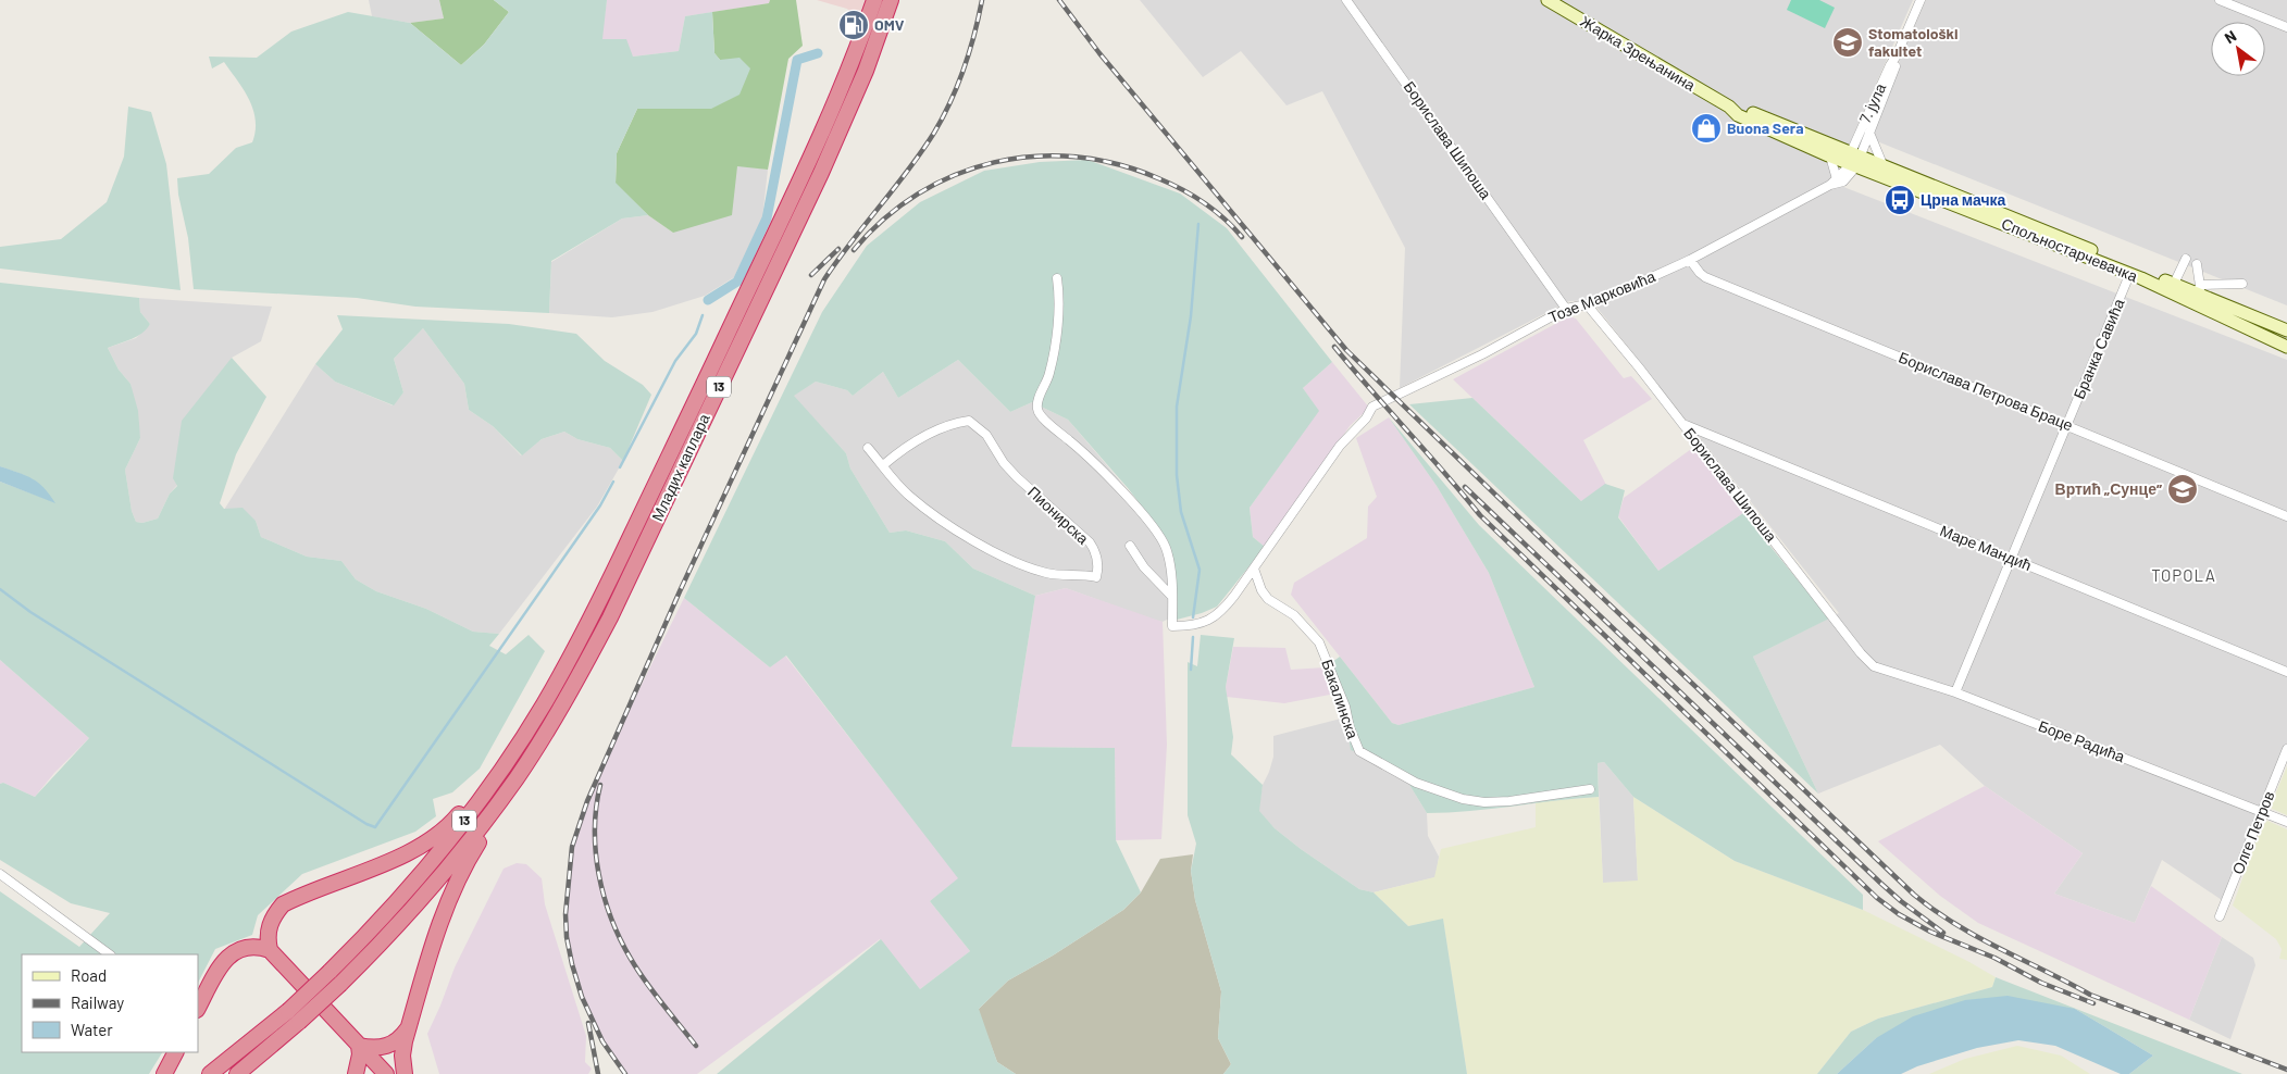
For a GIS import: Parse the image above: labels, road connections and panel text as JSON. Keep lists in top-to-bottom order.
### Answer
{
  "streets": {
    "highway": ["13", "Младих каплара"],
    "street": [
      "Жарка Зрењанина",
      "7. јула",
      "Борислава Шипоша",
      "Спољностарчевачка",
      "Тозе Марковића",
      "Бранка Савића",
      "Борислава Петрова Браце",
      "Пионирска",
      "Маре Мандић",
      "Бакалинска",
      "Боре Радића",
      "Олге Петров"
    ]
  },
  "crossings": [
    ["Жарка Зрењанина", "7. јула"],
    ["Жарка Зрењанина", "Спољностарчевачка"],
    ["Жарка Зрењанина", "Тозе Марковића"],
    ["7. јула", "Спољностарчевачка"],
    ["7. јула", "Тозе Марковића"],
    ["Борислава Шипоша", "Тозе Марковића"],
    ["Борислава Шипоша", "Маре Мандић"],
    ["Борислава Шипоша", "Боре Радића"],
    ["Спољностарчевачка", "Тозе Марковића"],
    ["Спољностарчевачка", "Бранка Савића"],
    ["Тозе Марковића", "Борислава Петрова Браце"],
    ["Тозе Марковића", "Бакалинска"],
    ["Бранка Савића", "Борислава Петрова Браце"],
    ["Бранка Савића", "Маре Мандић"],
    ["Бранка Савића", "Боре Радића"],
    ["13", "Младих каплара"],
    ["Боре Радића", "Олге Петров"]
  ],
  "districts": ["TOPOLA"],
  "places": {
    "fuel station": ["OMV"],
    "school or university": ["Stomatološki fakultet", "Вртић „Сунце”"],
    "shop": ["Buona Sera"],
    "bus stop": ["Црна мачка"]
  },
  "legend": ["Road", "Railway", "Water"],
  "north": "top left"
}
